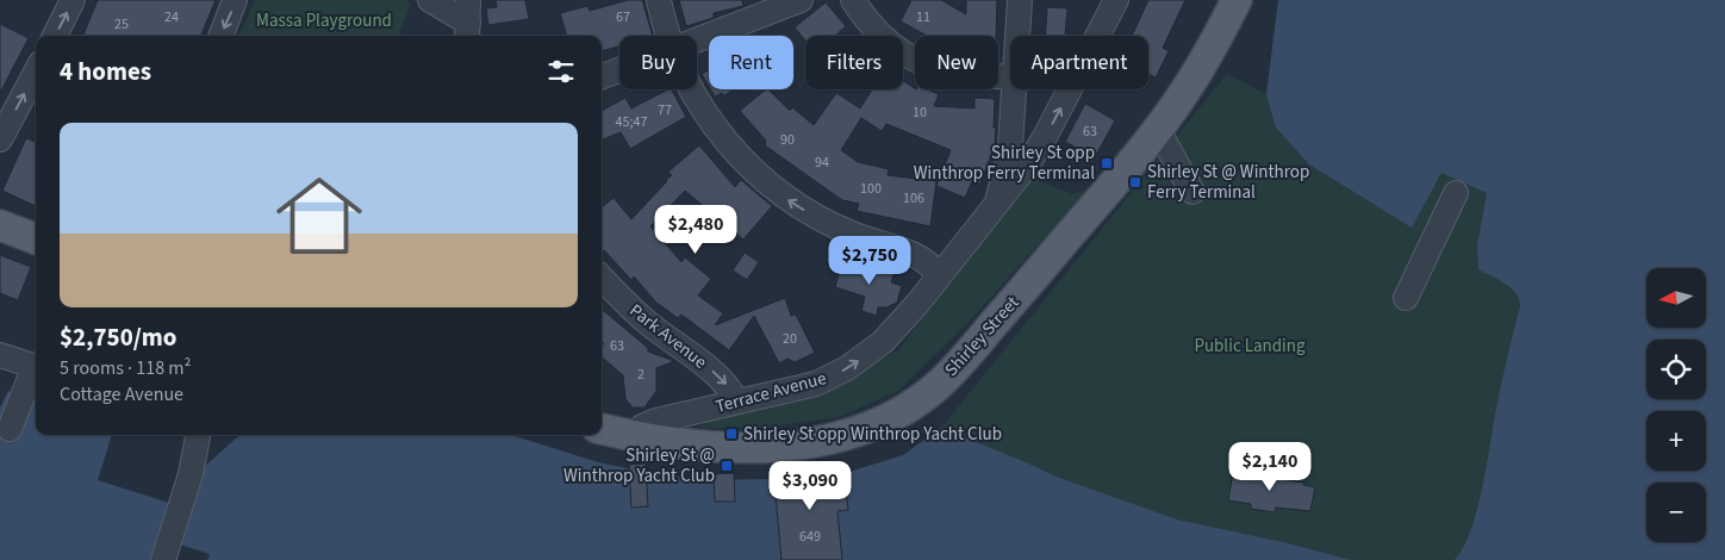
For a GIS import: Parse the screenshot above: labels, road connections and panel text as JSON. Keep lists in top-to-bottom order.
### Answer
{
  "streets": {
    "main road": ["Shirley Street"],
    "street": ["Park Avenue", "Terrace Avenue"]
  },
  "crossings": [
    ["Park Avenue", "Terrace Avenue"],
    ["Shirley Street", "Terrace Avenue"]
  ],
  "one_way": ["Terrace Avenue"],
  "parks": ["Massa Playground", "Public Landing"],
  "places": {
    "transit": [
      "Shirley St opp Winthrop Ferry Terminal",
      "Shirley St @ Winthrop Ferry Terminal",
      "Shirley St opp Winthrop Yacht Club",
      "Shirley St @ Winthrop Yacht Club"
    ]
  },
  "house_numbers": [
    "24",
    "67",
    "11",
    "25",
    "77",
    "10",
    "45;47",
    "63",
    "90",
    "94",
    "100",
    "106",
    "20",
    "63",
    "2",
    "649"
  ],
  "north": "left",
  "page": {
    "chip": [
      "Buy",
      "Rent",
      "Filters",
      "New",
      "Apartment"
    ],
    "heading": "4 homes",
    "list": [
      {
        "name": "$2,750/mo",
        "note": "5 rooms · 118 m² · Cottage Avenue"
      }
    ],
    "price": [
      "$2,480",
      "$2,750",
      "$2,140",
      "$3,090"
    ],
    "map_buttons": ["+", "−"]
  }
}
